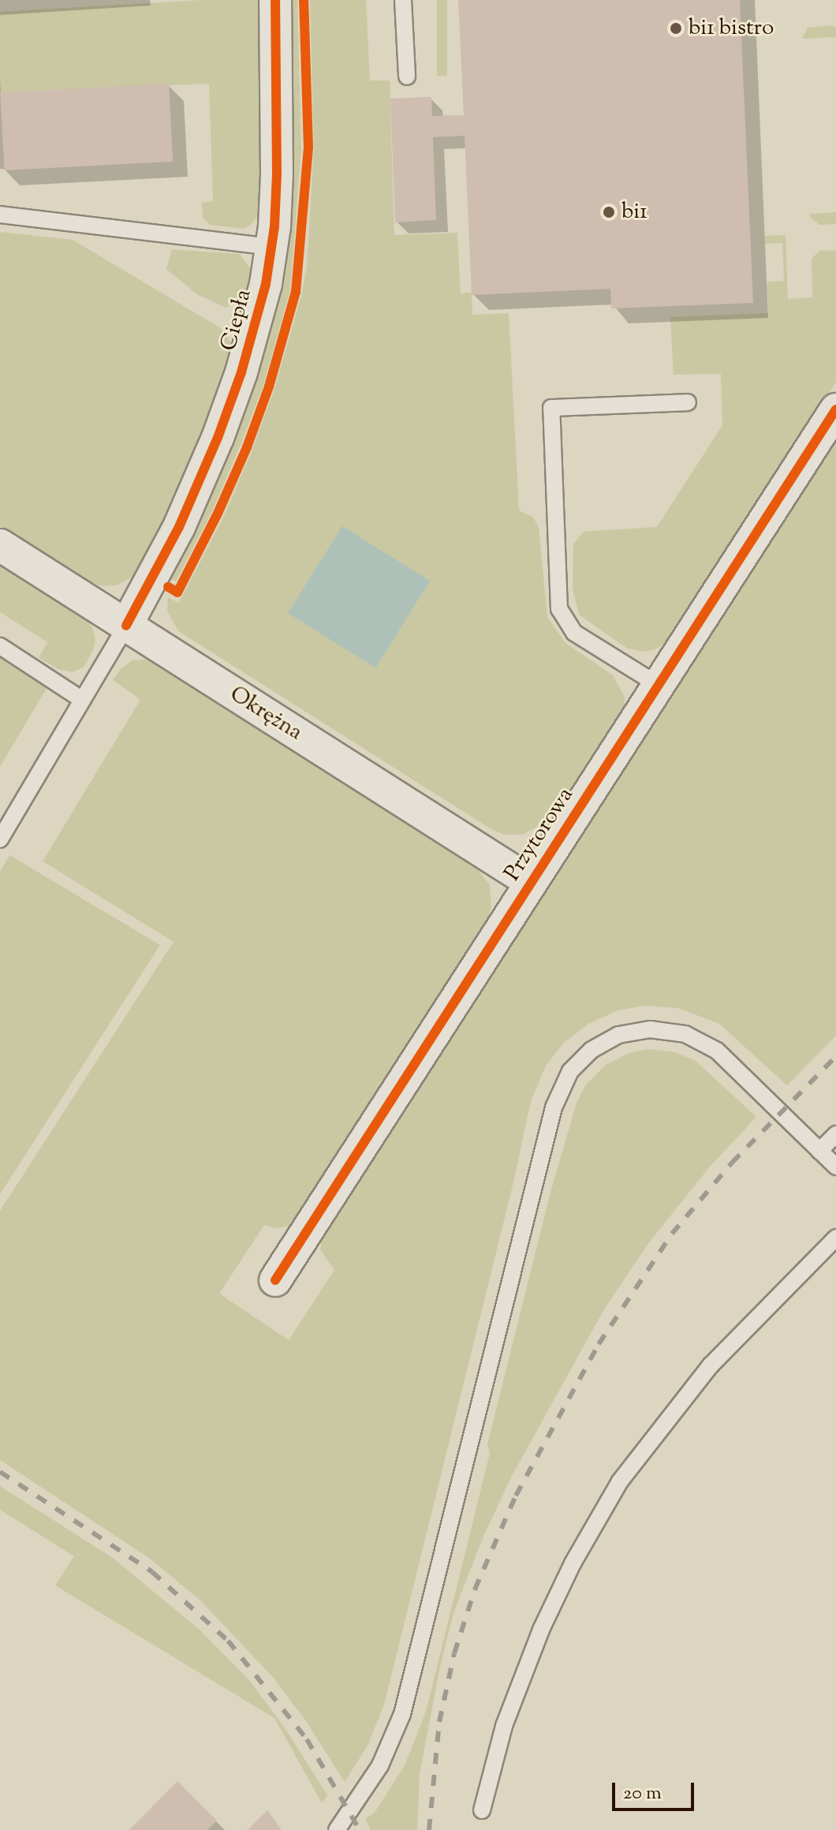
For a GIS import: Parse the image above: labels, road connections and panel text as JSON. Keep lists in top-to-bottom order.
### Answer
{
  "streets": {
    "street": ["Ciepła", "Okrężna", "Przytorowa"]
  },
  "crossings": [
    ["Ciepła", "Okrężna"],
    ["Okrężna", "Przytorowa"]
  ],
  "places": ["bi1 bistro", "bi1"],
  "scale_bar": "20 m"
}
